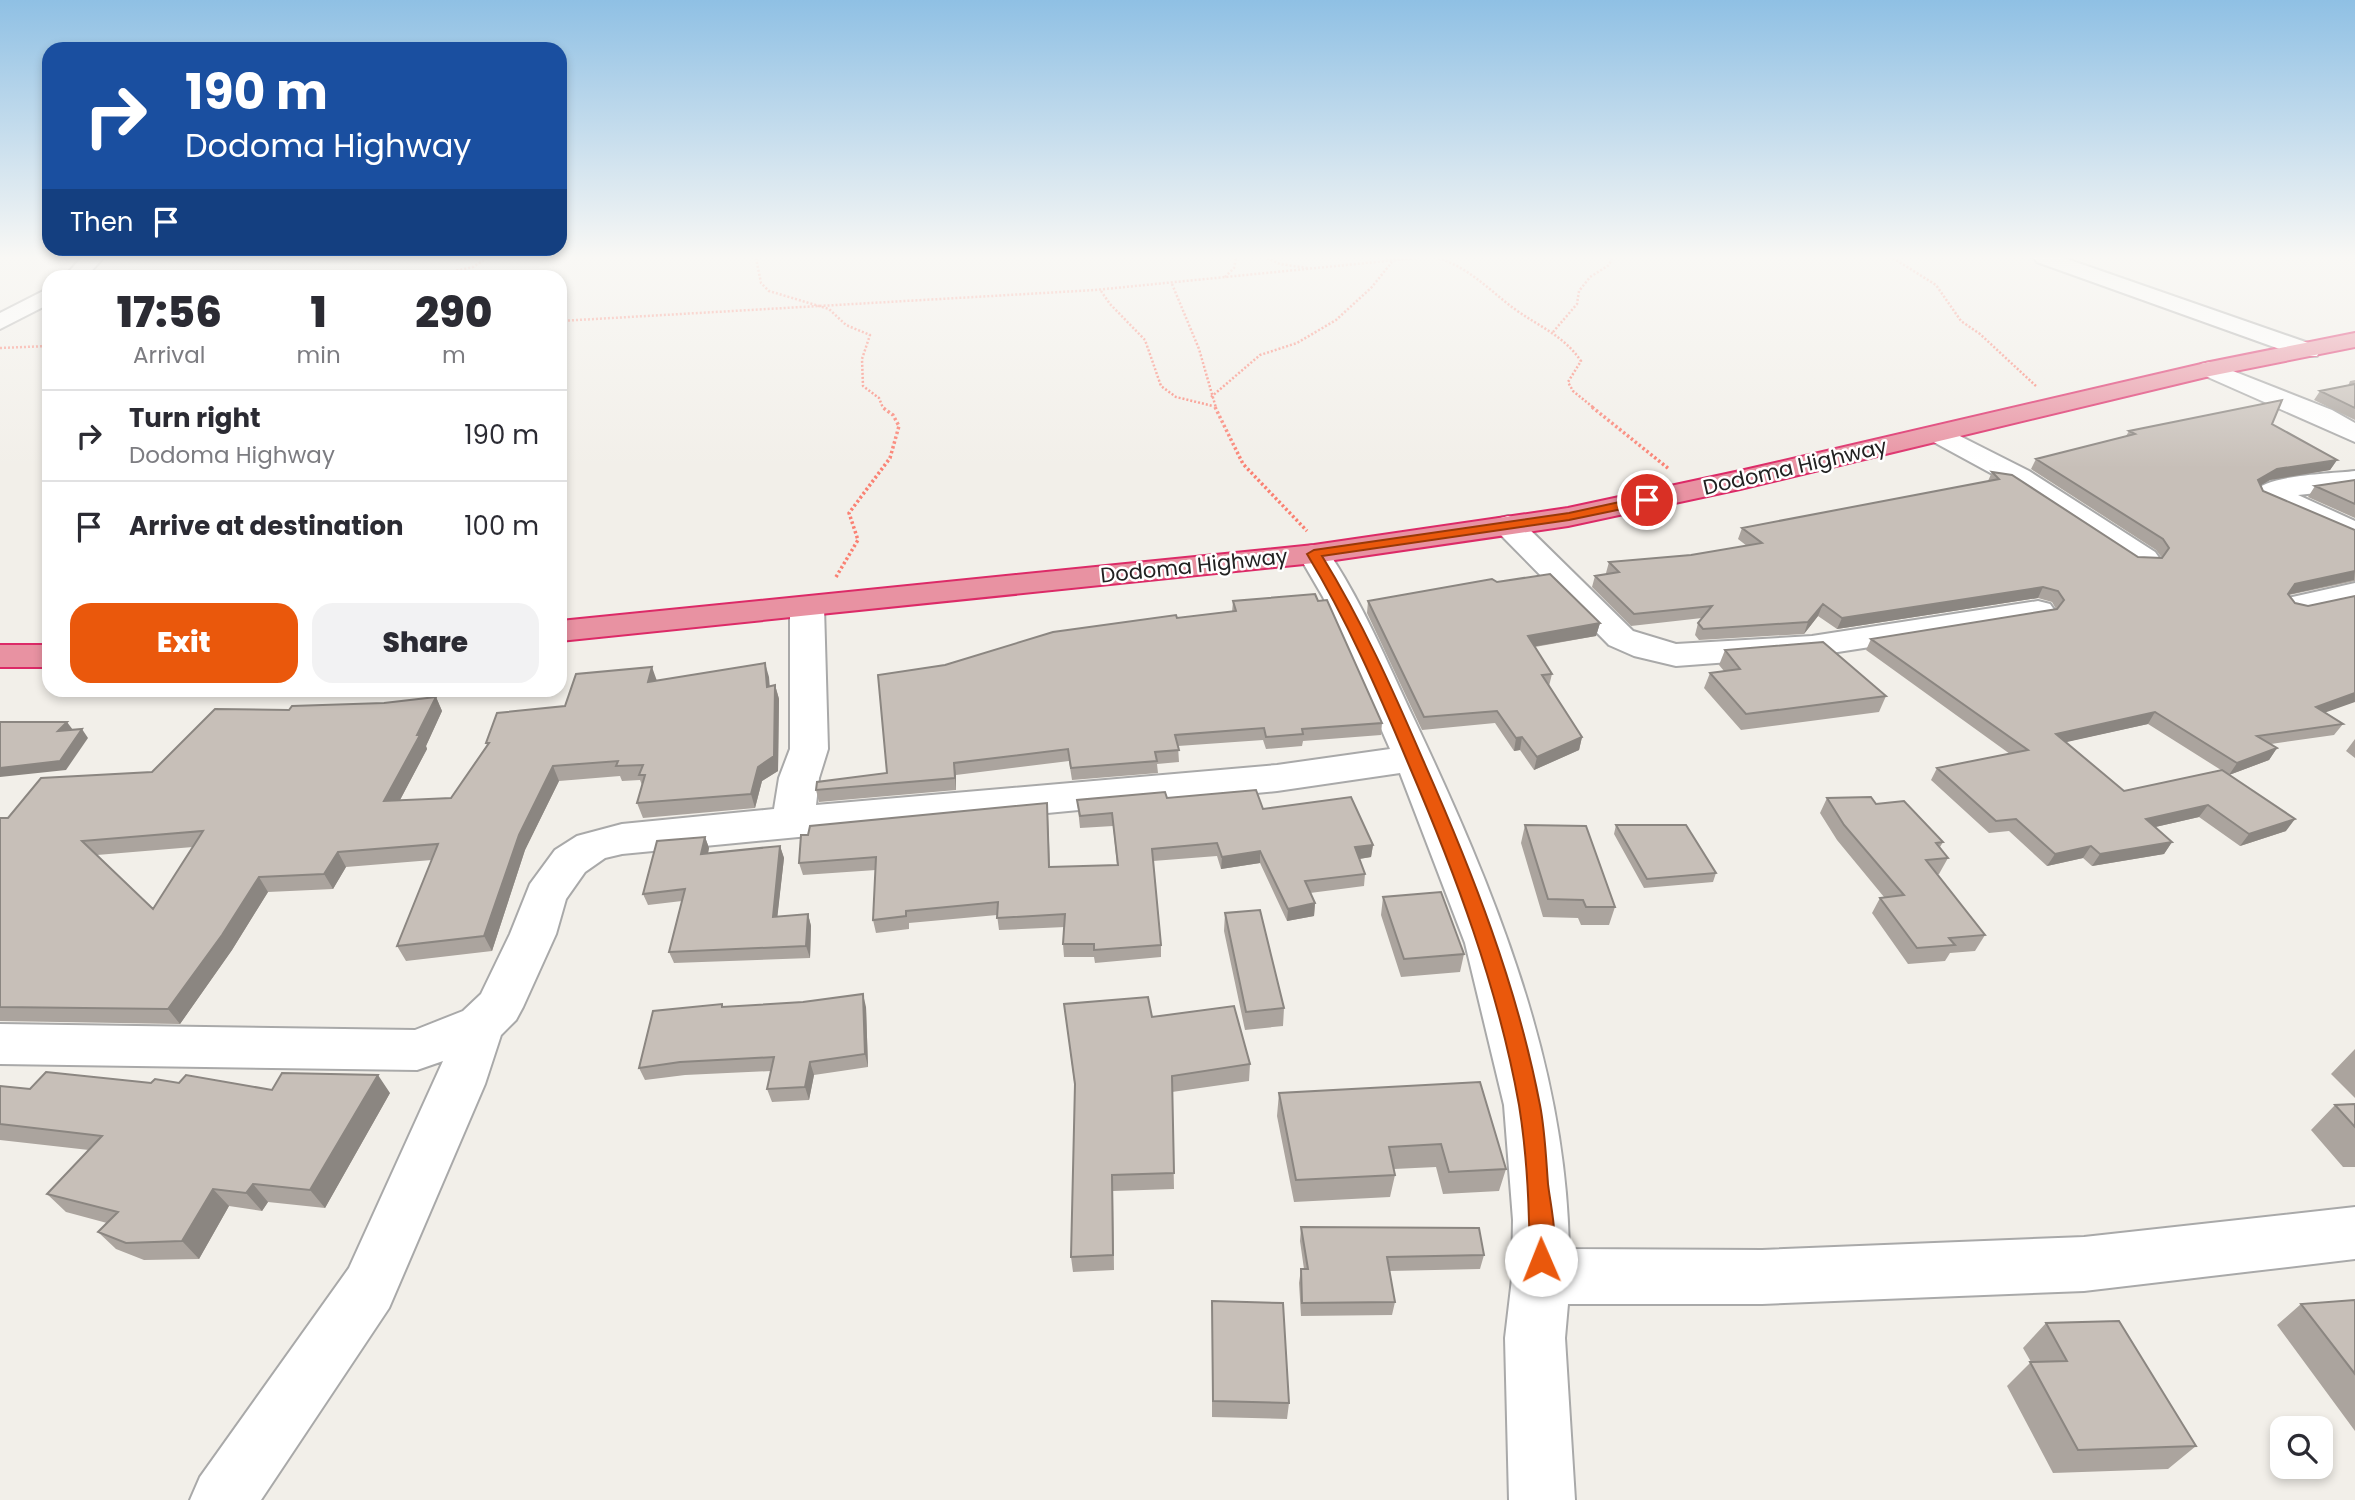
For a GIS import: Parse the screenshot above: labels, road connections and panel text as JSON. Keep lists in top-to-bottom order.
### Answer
{
  "streets": {
    "highway": ["Dodoma Highway"]
  },
  "page": {
    "turn": ["190 m", "Dodoma Highway"],
    "then": "Then",
    "eta": [
      "17:56",
      "Arrival",
      "1",
      "min",
      "290",
      "m"
    ],
    "list": [
      {
        "name": "Turn right",
        "note": "Dodoma Highway",
        "value": "190 m"
      },
      {
        "name": "Arrive at destination",
        "value": "100 m"
      }
    ],
    "buttons": ["Exit", "Share"]
  }
}
